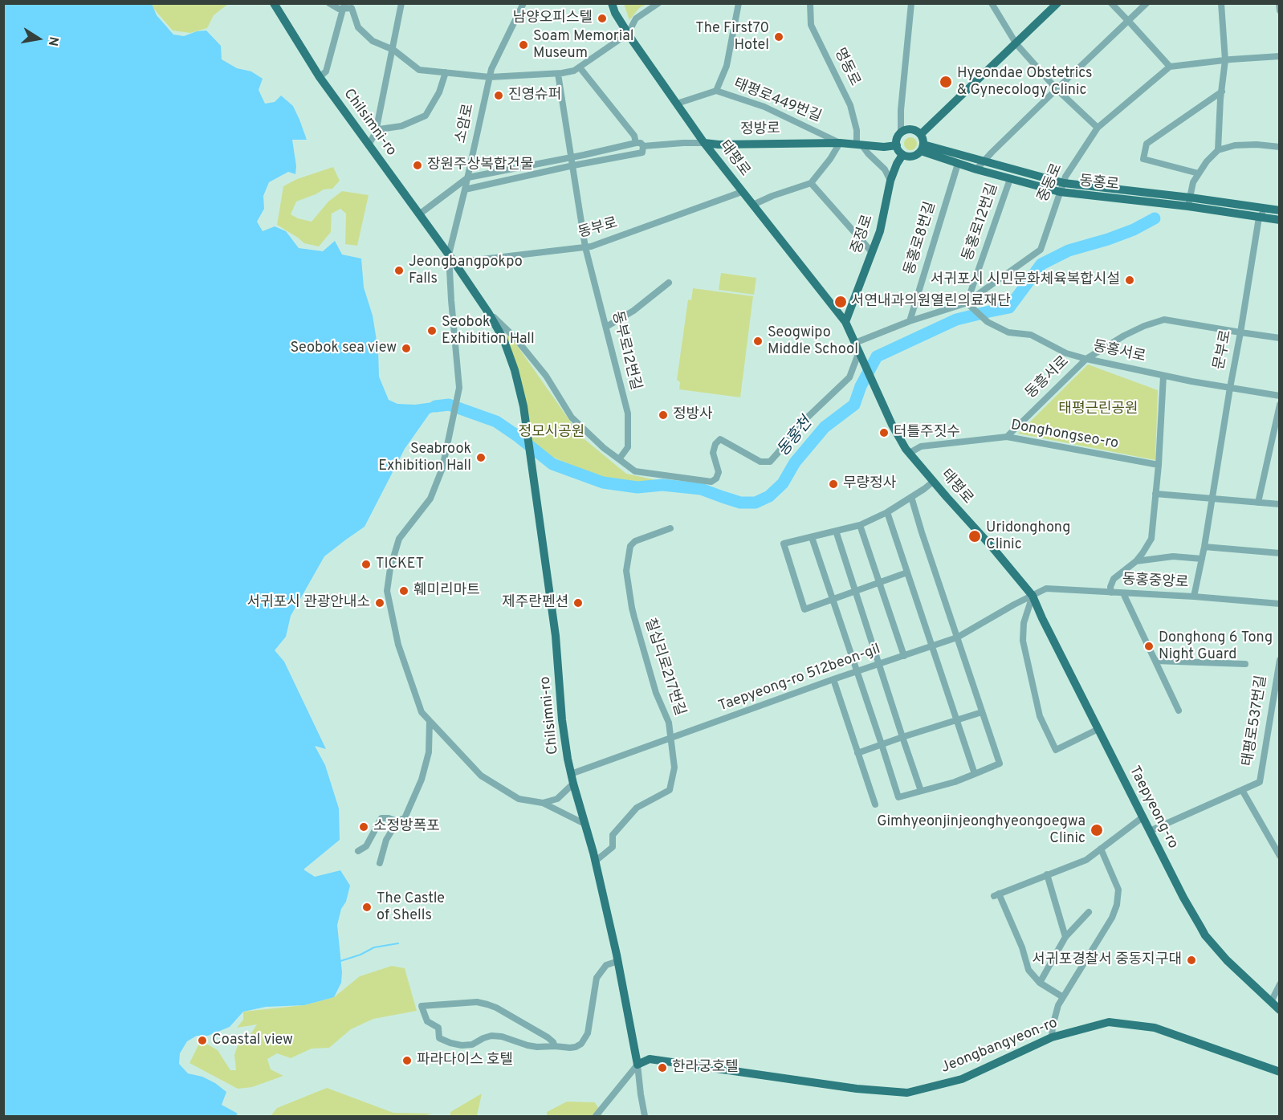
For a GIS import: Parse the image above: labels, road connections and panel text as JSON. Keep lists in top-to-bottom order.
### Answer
{
  "streets": {
    "main road": [
      "Chilsimni-ro",
      "정방로",
      "태평로",
      "동홍로",
      "중정로",
      "Taepyeong-ro",
      "Jeongbangyeon-ro"
    ],
    "street": [
      "명동로",
      "태평로449번길",
      "소암로",
      "중동로",
      "동홍로12번길",
      "동부로",
      "동홍로8번길",
      "문부로",
      "동부로12번길",
      "동홍서로",
      "동흥서로",
      "Donghongseo-ro",
      "동홍중앙로",
      "칠십리로217번길",
      "Taepyeong-ro 512beon-gil",
      "태평로537번길"
    ]
  },
  "crossings": [
    ["명동로", "정방로"],
    ["태평로449번길", "정방로"],
    ["태평로449번길", "태평로"],
    ["Chilsimni-ro", "소암로"],
    ["Chilsimni-ro", "동부로"],
    ["Chilsimni-ro", "칠십리로217번길"],
    ["Chilsimni-ro", "Taepyeong-ro 512beon-gil"],
    ["Chilsimni-ro", "Jeongbangyeon-ro"],
    ["소암로", "정방로"],
    ["정방로", "태평로"],
    ["정방로", "동홍로"],
    ["정방로", "중정로"],
    ["태평로", "중동로"],
    ["태평로", "동부로"],
    ["태평로", "중정로"],
    ["태평로", "Donghongseo-ro"],
    ["태평로", "동홍중앙로"],
    ["태평로", "Taepyeong-ro 512beon-gil"],
    ["태평로", "Taepyeong-ro"],
    ["중동로", "동홍로"],
    ["중동로", "동홍로12번길"],
    ["중동로", "동홍로8번길"],
    ["중동로", "동홍서로"],
    ["동홍로", "동홍로12번길"],
    ["동홍로", "중정로"],
    ["동홍로", "동홍로8번길"],
    ["동홍로", "문부로"],
    ["동홍로12번길", "동홍서로"],
    ["동부로", "동부로12번길"],
    ["문부로", "동홍서로"],
    ["문부로", "동흥서로"],
    ["문부로", "동홍중앙로"],
    ["동홍서로", "동흥서로"],
    ["동흥서로", "Donghongseo-ro"],
    ["동홍중앙로", "Taepyeong-ro 512beon-gil"],
    ["동홍중앙로", "Taepyeong-ro"],
    ["칠십리로217번길", "Taepyeong-ro 512beon-gil"],
    ["Taepyeong-ro 512beon-gil", "Taepyeong-ro"],
    ["태평로537번길", "Taepyeong-ro"]
  ],
  "water": ["동홍천"],
  "parks": ["태평근린공원", "정모시공원"],
  "places": [
    "남양오피스텔",
    "The First70 Hotel",
    "Soam Memorial Museum",
    "Hyeondae Obstetrics & Gynecology Clinic",
    "진영슈퍼",
    "장원주상복합건물",
    "Jeongbangpokpo Falls",
    "서귀포시 시민문화체육복합시설",
    "서연내과의원열린의료재단",
    "Seobok Exhibition Hall",
    "Seogwipo Middle School",
    "Seobok sea view",
    "정방사",
    "터틀주짓수",
    "Seabrook Exhibition Hall",
    "무량정사",
    "Uridonghong Clinic",
    "TICKET",
    "훼미리마트",
    "서귀포시 관광안내소",
    "제주란펜션",
    "Donghong 6 Tong Night Guard",
    "소정방폭포",
    "Gimhyeonjinjeonghyeongoegwa Clinic",
    "The Castle of Shells",
    "서귀포경찰서 중동지구대",
    "Coastal view",
    "파라다이스 호텔",
    "한라궁호텔"
  ],
  "north": "right"
}
